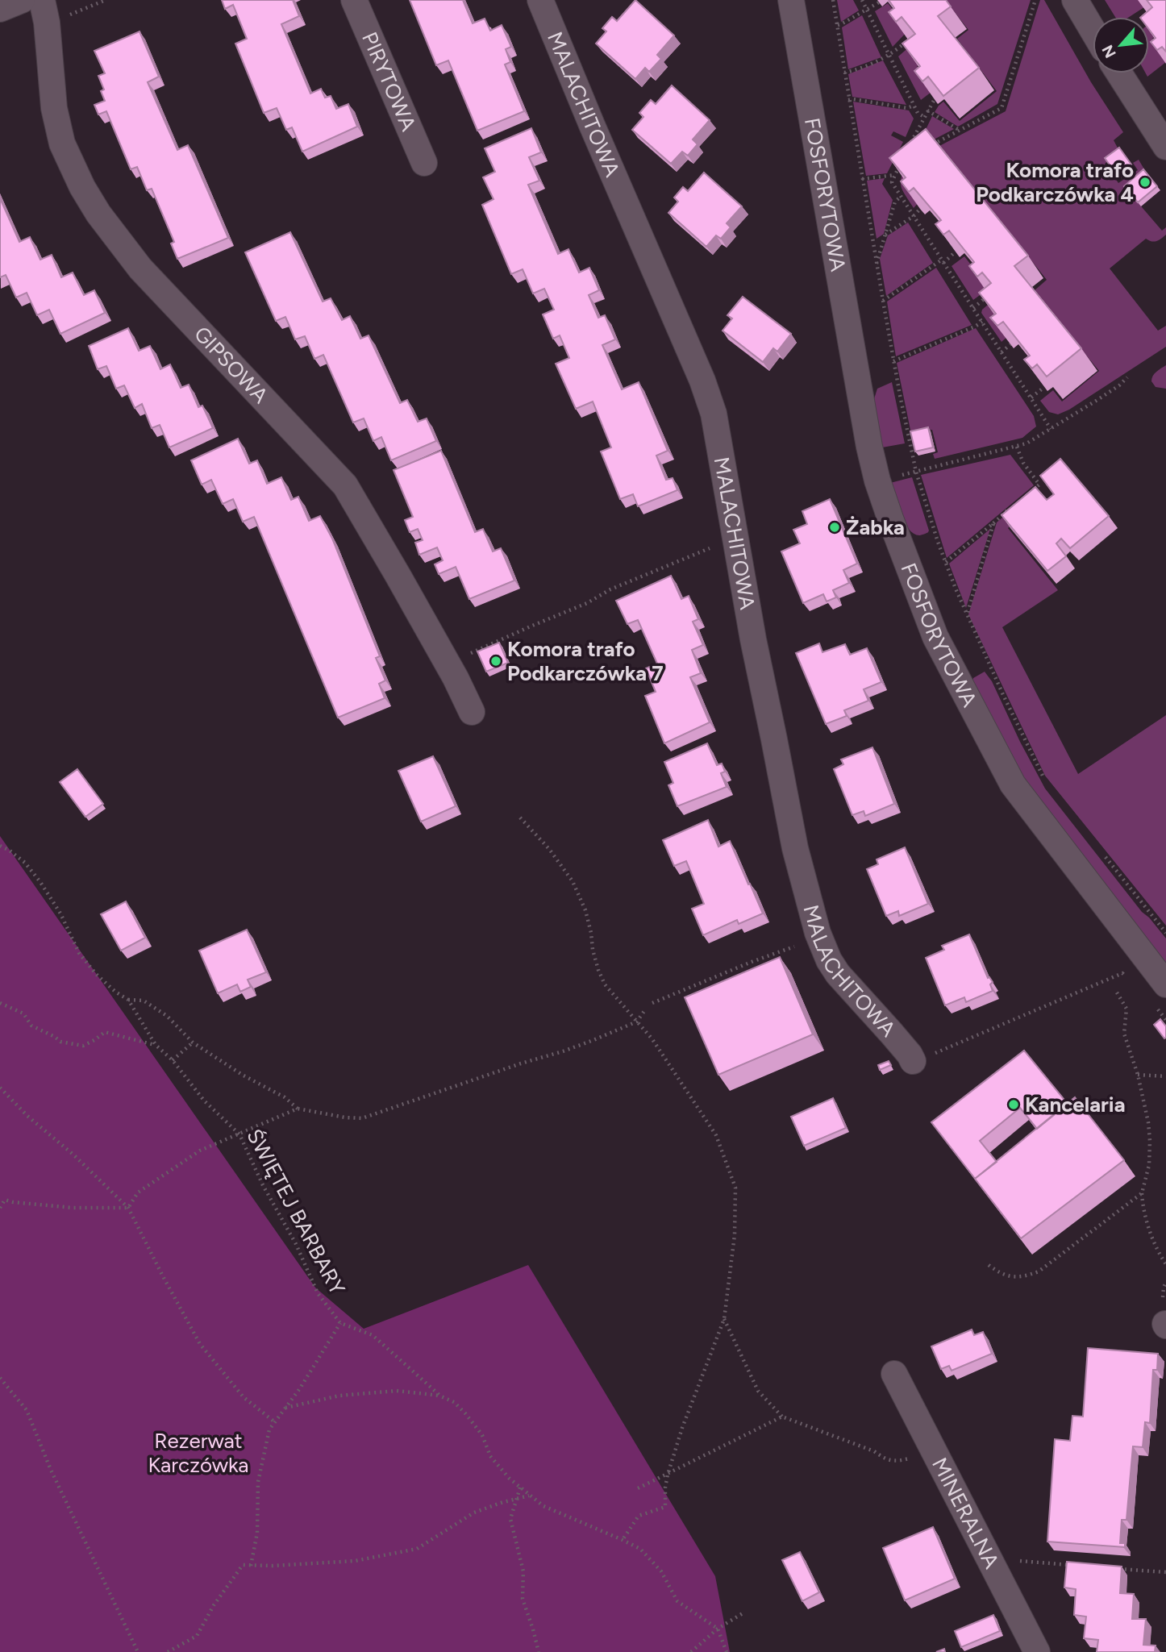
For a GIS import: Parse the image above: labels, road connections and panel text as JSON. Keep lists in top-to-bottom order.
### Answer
{
  "streets": {
    "street": [
      "PIRYTOWA",
      "MALACHITOWA",
      "FOSFORYTOWA",
      "GIPSOWA",
      "MINERALNA"
    ],
    "path": ["ŚWIĘTEJ BARBARY"]
  },
  "parks": ["Rezerwat Karczówka"],
  "places": [
    "Komora trafo Podkarczówka 4",
    "Żabka",
    "Komora trafo Podkarczówka 7",
    "Kancelaria"
  ],
  "north": "bottom left"
}
